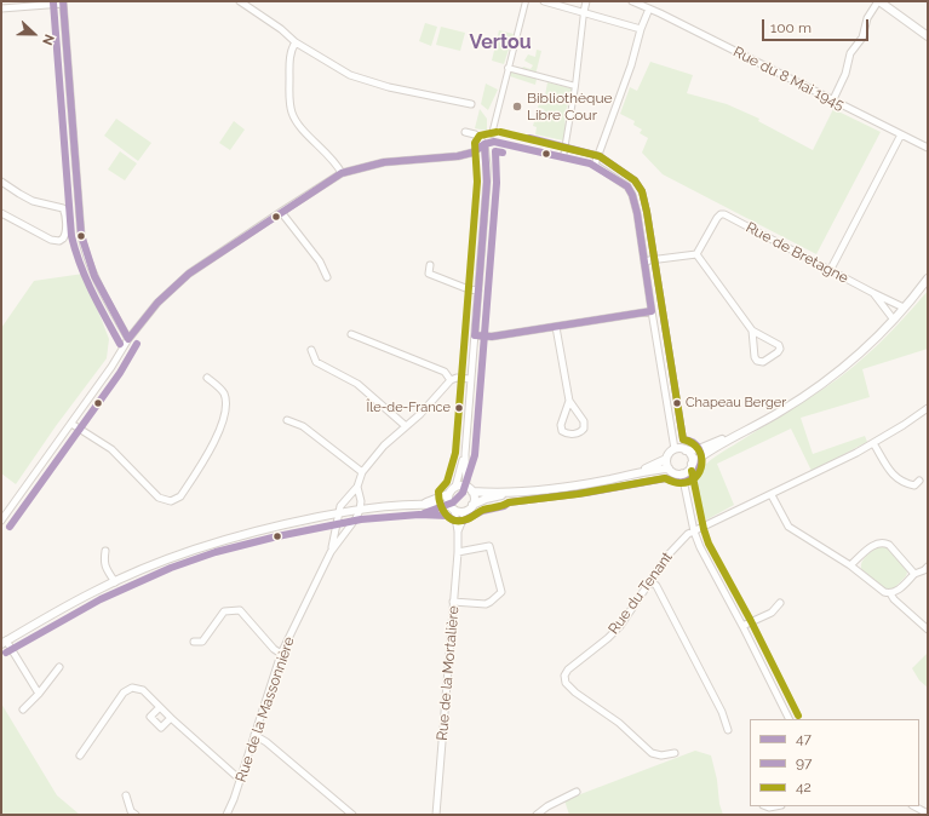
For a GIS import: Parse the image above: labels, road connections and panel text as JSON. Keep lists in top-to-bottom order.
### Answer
{
  "streets": {
    "street": [
      "Rue du 8 Mai 1945",
      "Rue de Bretagne",
      "Rue du Tenant",
      "Rue de la Mortalière",
      "Rue de la Massonnière"
    ]
  },
  "districts": ["Vertou"],
  "places": ["Bibliothèque Libre Cour", "Chapeau Berger", "Île-de-France"],
  "lines": ["transit line 47", "transit line 97", "transit line 42"],
  "legend": ["47", "97", "42"],
  "scale_bar": "100 m",
  "north": "right"
}
